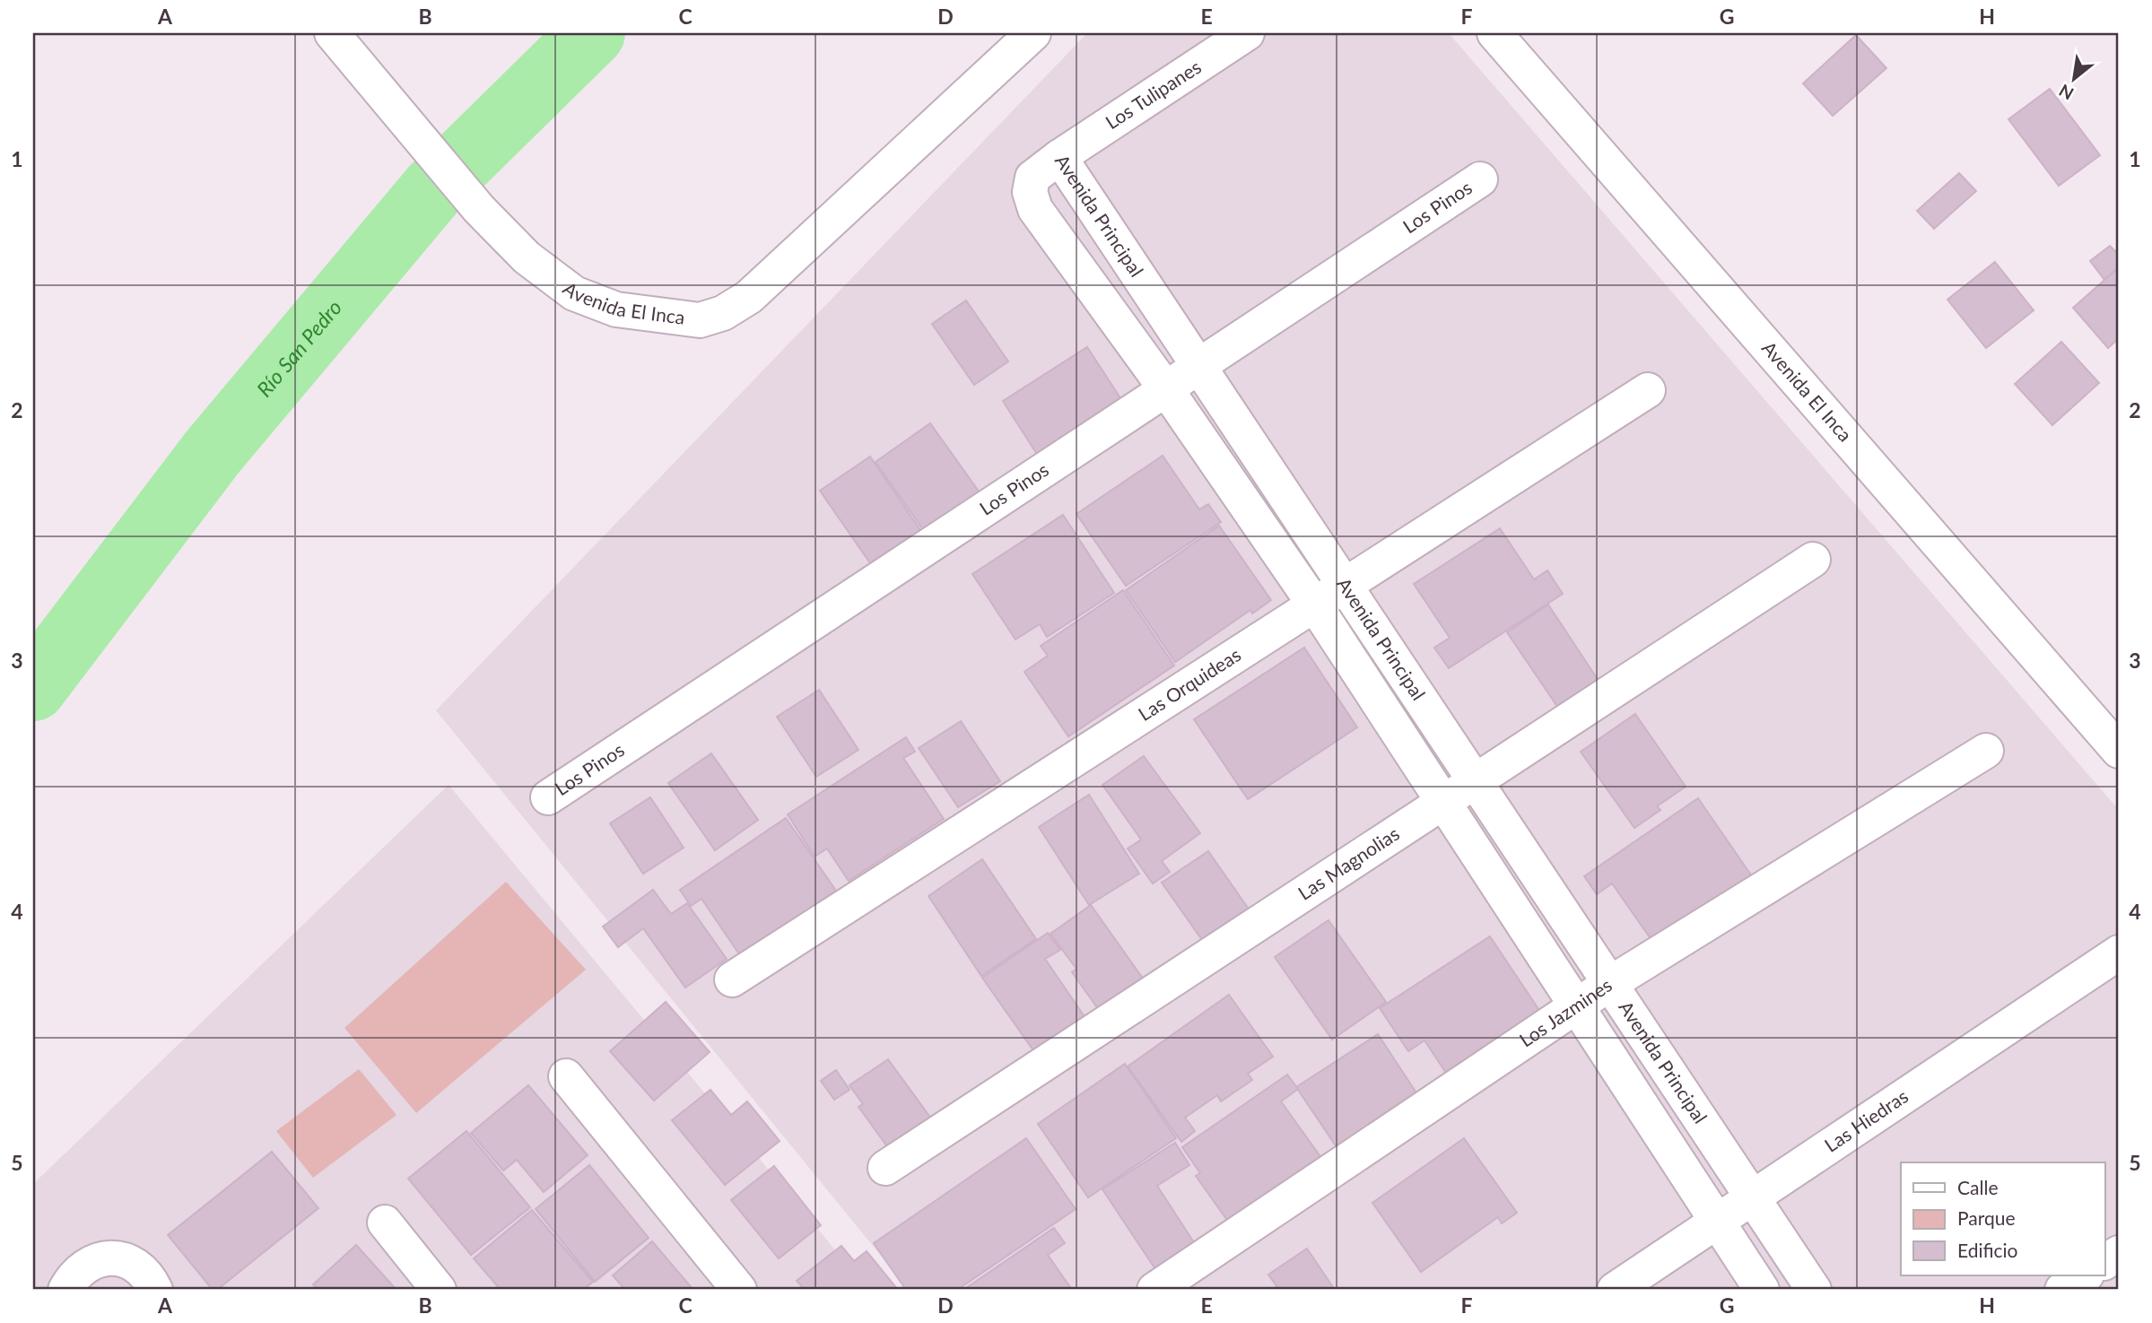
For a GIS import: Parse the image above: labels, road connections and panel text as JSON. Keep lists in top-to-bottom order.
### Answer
{
  "streets": {
    "street": [
      "Los Tulipanes",
      "Los Pinos",
      "Avenida Principal",
      "Avenida El Inca",
      "Las Orquideas",
      "Las Magnolias",
      "Los Jazmines",
      "Las Hiedras"
    ]
  },
  "crossings": [
    ["Los Tulipanes", "Avenida Principal"],
    ["Los Pinos", "Avenida Principal"],
    ["Avenida Principal", "Las Orquideas"],
    ["Avenida Principal", "Las Magnolias"],
    ["Avenida Principal", "Los Jazmines"],
    ["Avenida Principal", "Las Hiedras"]
  ],
  "water": ["Río San Pedro"],
  "legend": ["Calle", "Parque", "Edificio"],
  "north": "bottom left",
  "grid": {
    "columns": [
      "A",
      "B",
      "C",
      "D",
      "E",
      "F",
      "G",
      "H"
    ],
    "rows": [
      "1",
      "2",
      "3",
      "4",
      "5"
    ]
  }
}
